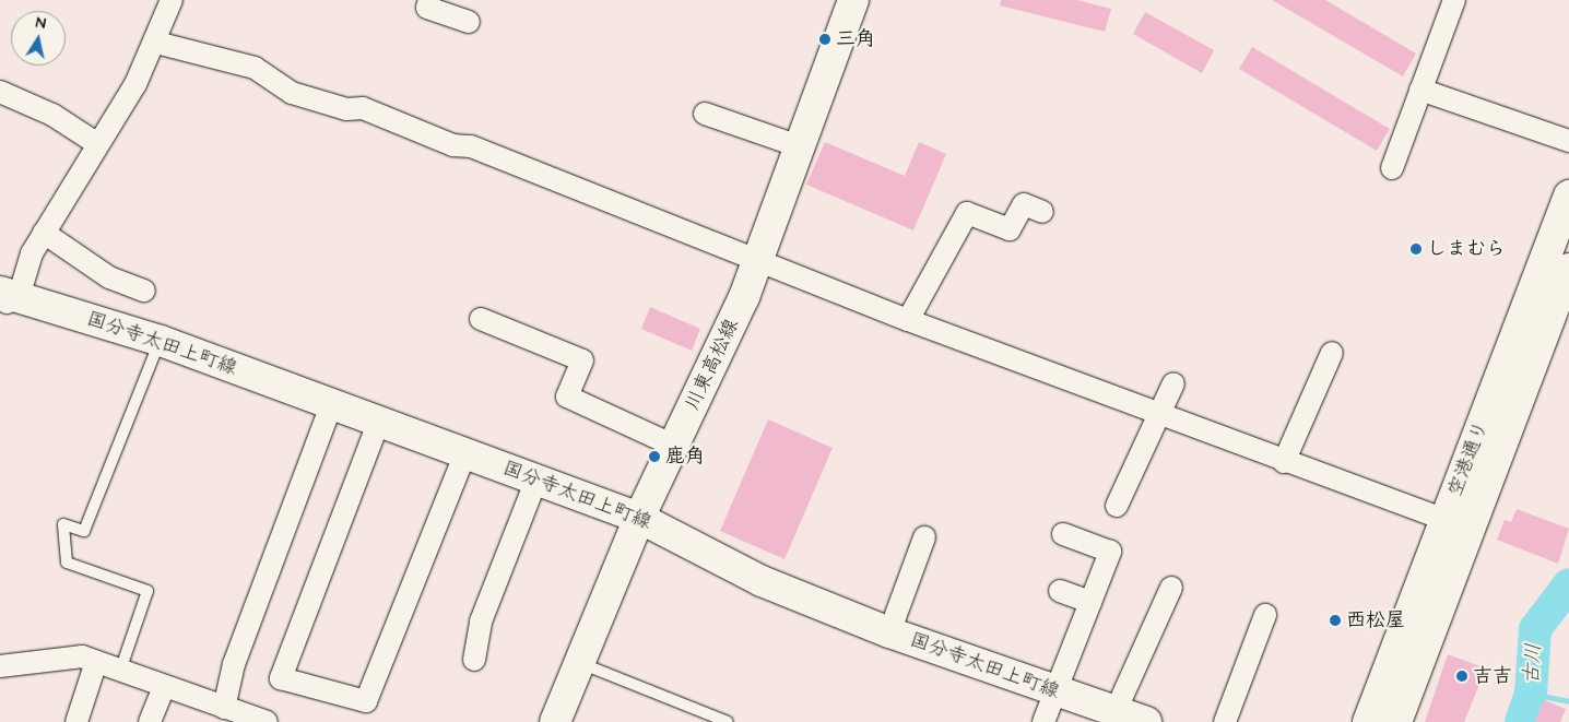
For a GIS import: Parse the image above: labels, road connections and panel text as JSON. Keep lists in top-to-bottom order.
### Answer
{
  "streets": {
    "main road": ["国分寺太田上町線", "川東高松線", "空港通り"]
  },
  "crossings": [
    ["国分寺太田上町線", "川東高松線"]
  ],
  "water": ["古川"],
  "places": [
    "三角",
    "しまむら",
    "鹿角",
    "西松屋",
    "吉吉"
  ],
  "north": "top"
}
